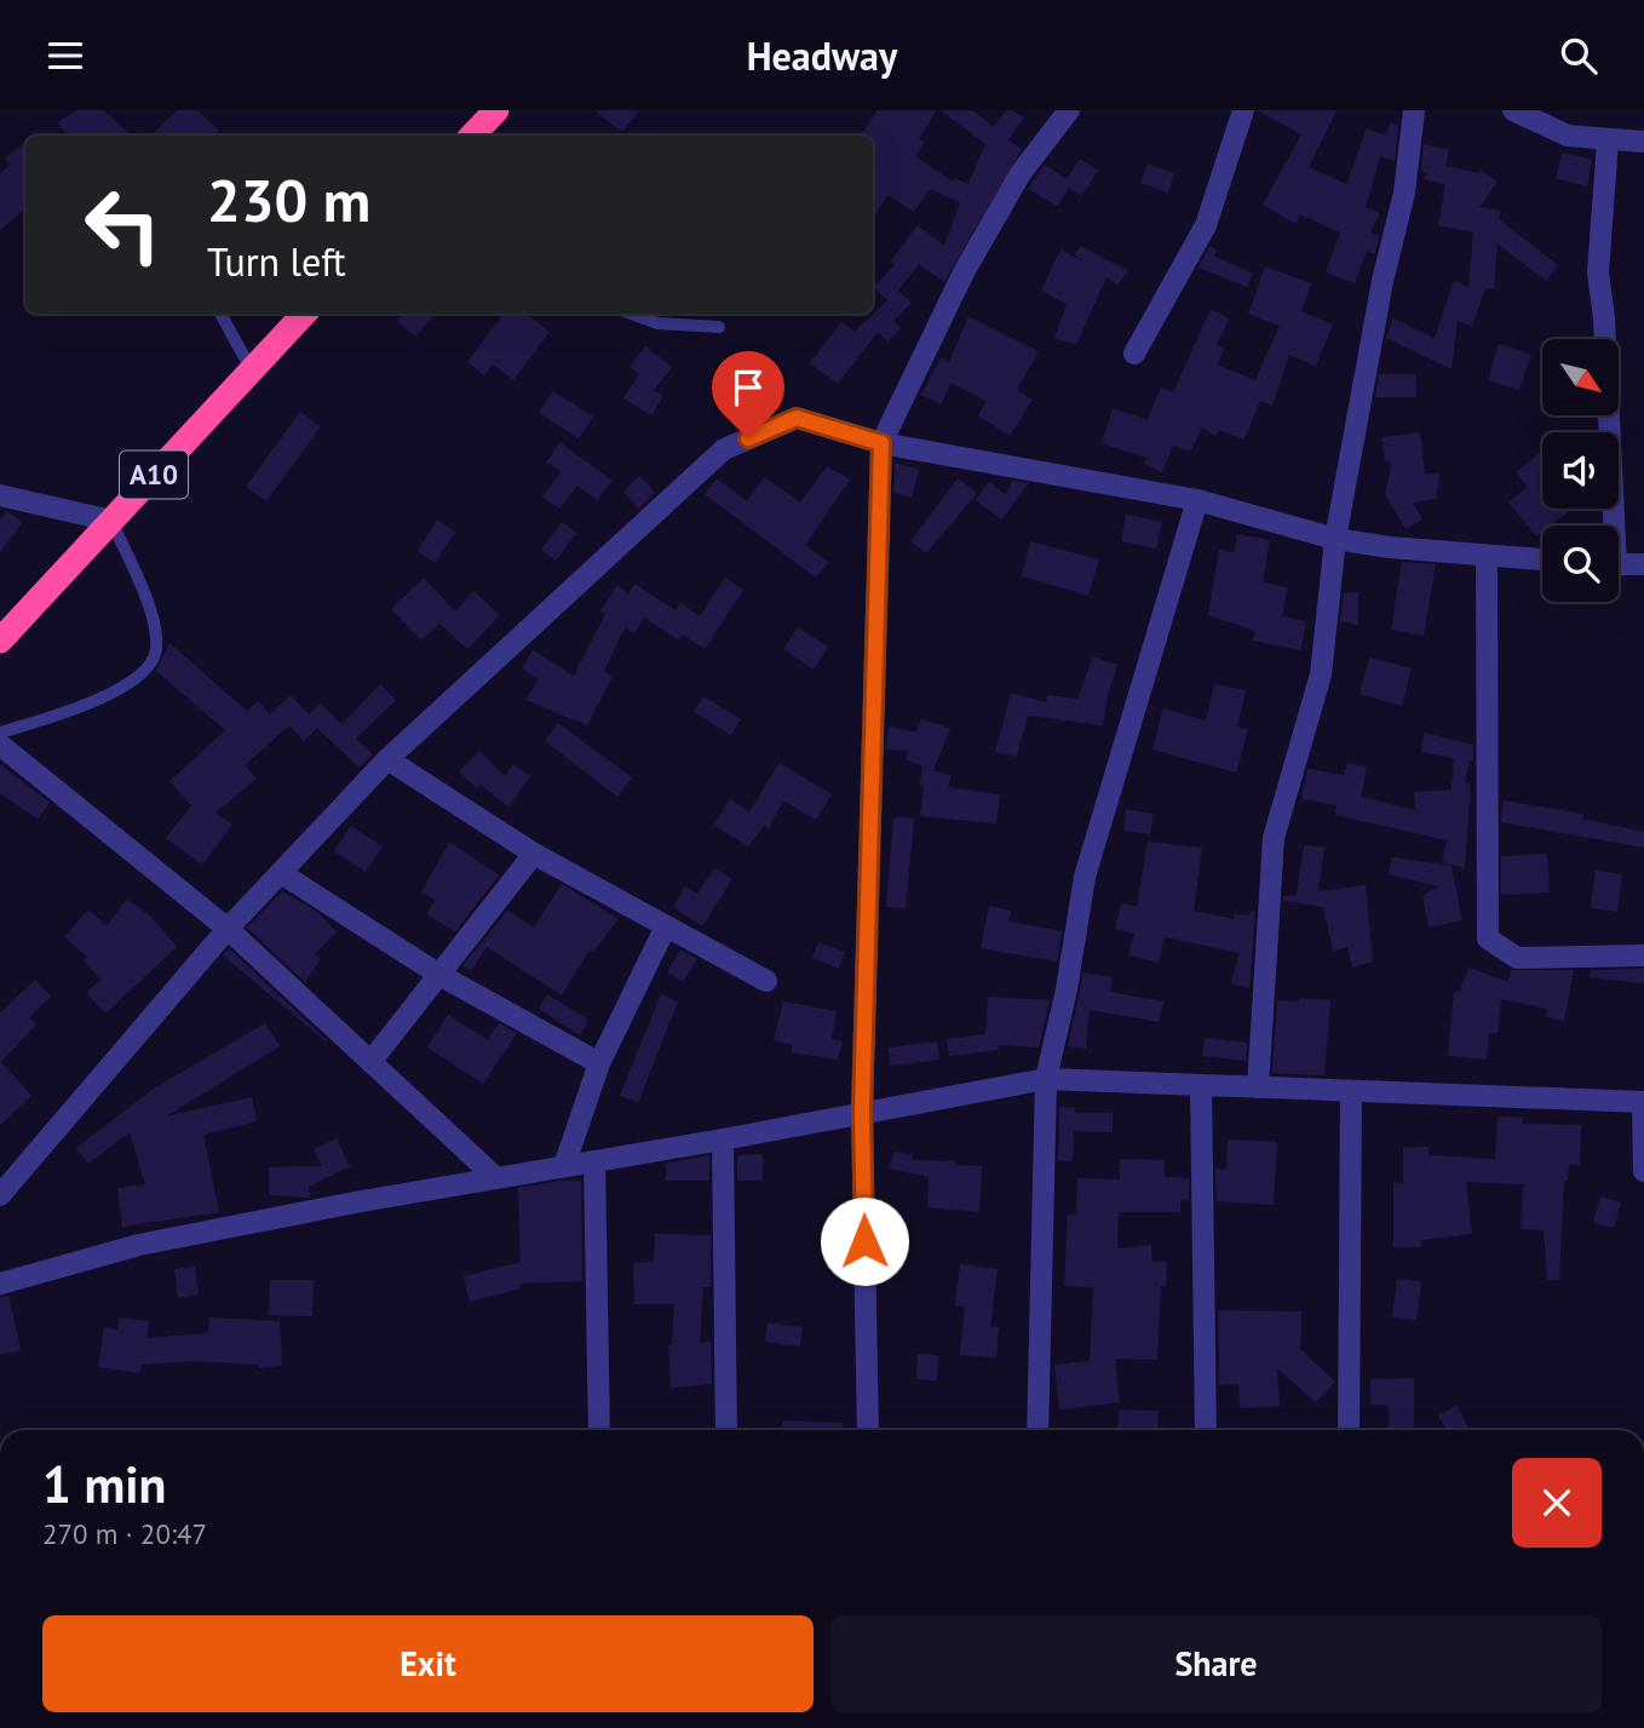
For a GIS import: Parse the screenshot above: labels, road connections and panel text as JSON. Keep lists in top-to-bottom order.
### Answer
{
  "streets": {
    "highway": ["A10"]
  },
  "north": "bottom right",
  "page": {
    "header": "Headway",
    "turn": ["230 m", "Turn left"],
    "heading": ["1 min", "270 m · 20:47"],
    "buttons": ["Exit", "Share"]
  }
}
